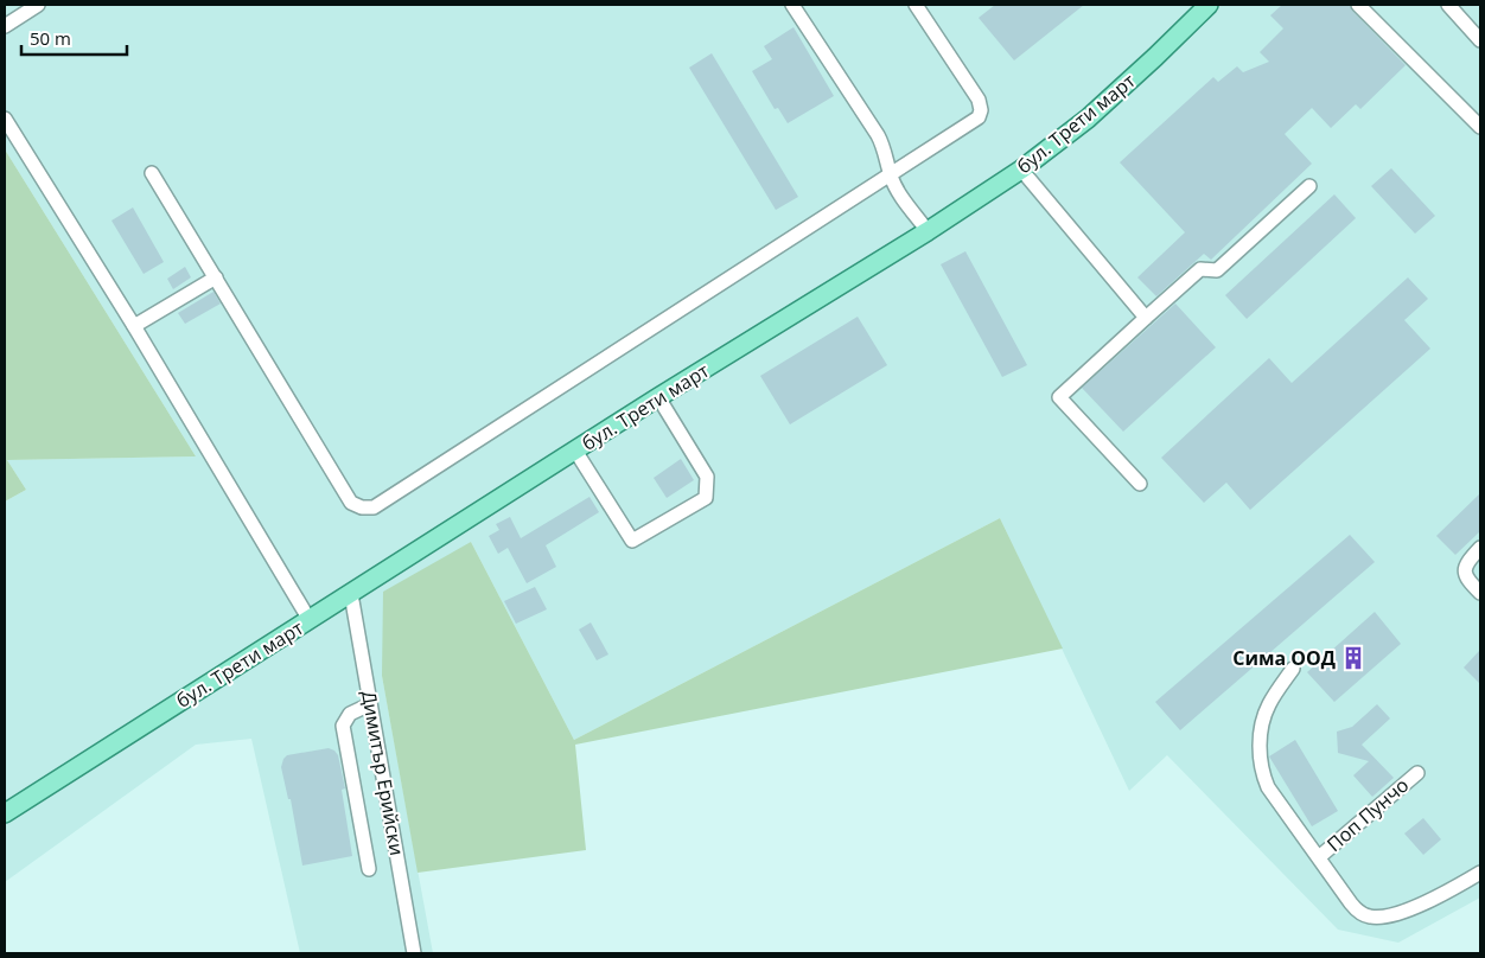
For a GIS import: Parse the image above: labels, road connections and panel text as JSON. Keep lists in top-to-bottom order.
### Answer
{
  "streets": {
    "main road": ["бул. Трети март"],
    "street": ["Димитър Ерийски", "Поп Пунчо"]
  },
  "crossings": [
    ["бул. Трети март", "Димитър Ерийски"]
  ],
  "places": {
    "building": ["Сима ООД"]
  },
  "scale_bar": "50 m"
}
